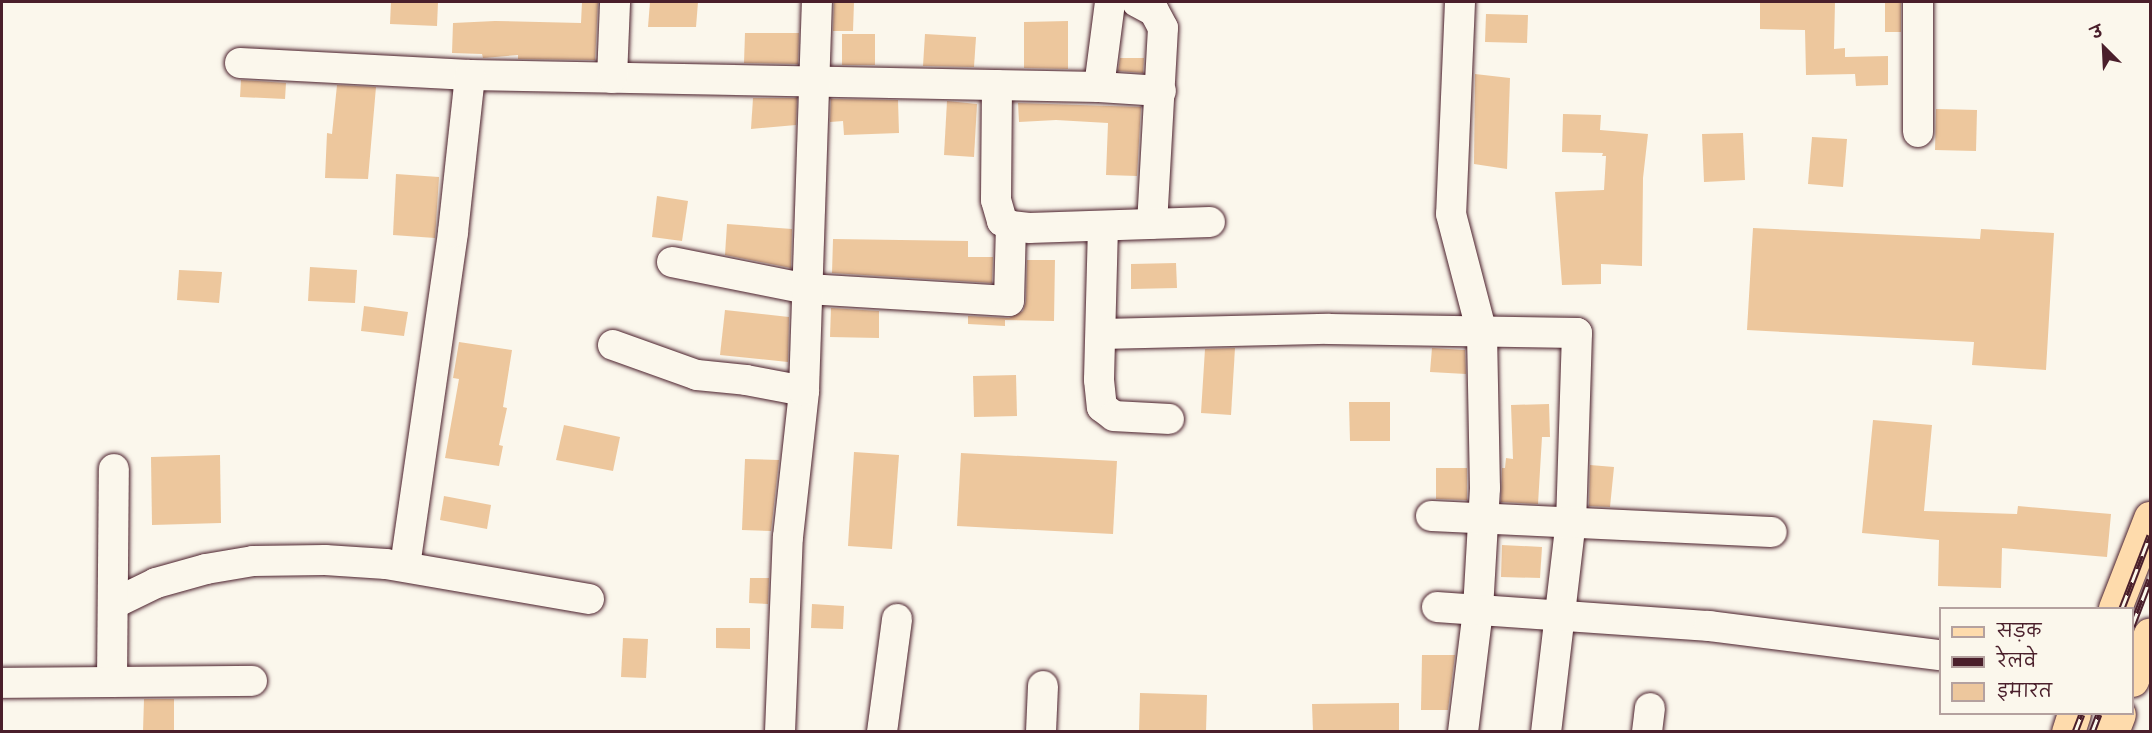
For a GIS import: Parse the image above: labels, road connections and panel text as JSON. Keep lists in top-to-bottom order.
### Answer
{
  "legend": ["सड़क", "रेलवे", "इमारत"],
  "north": "top left"
}
